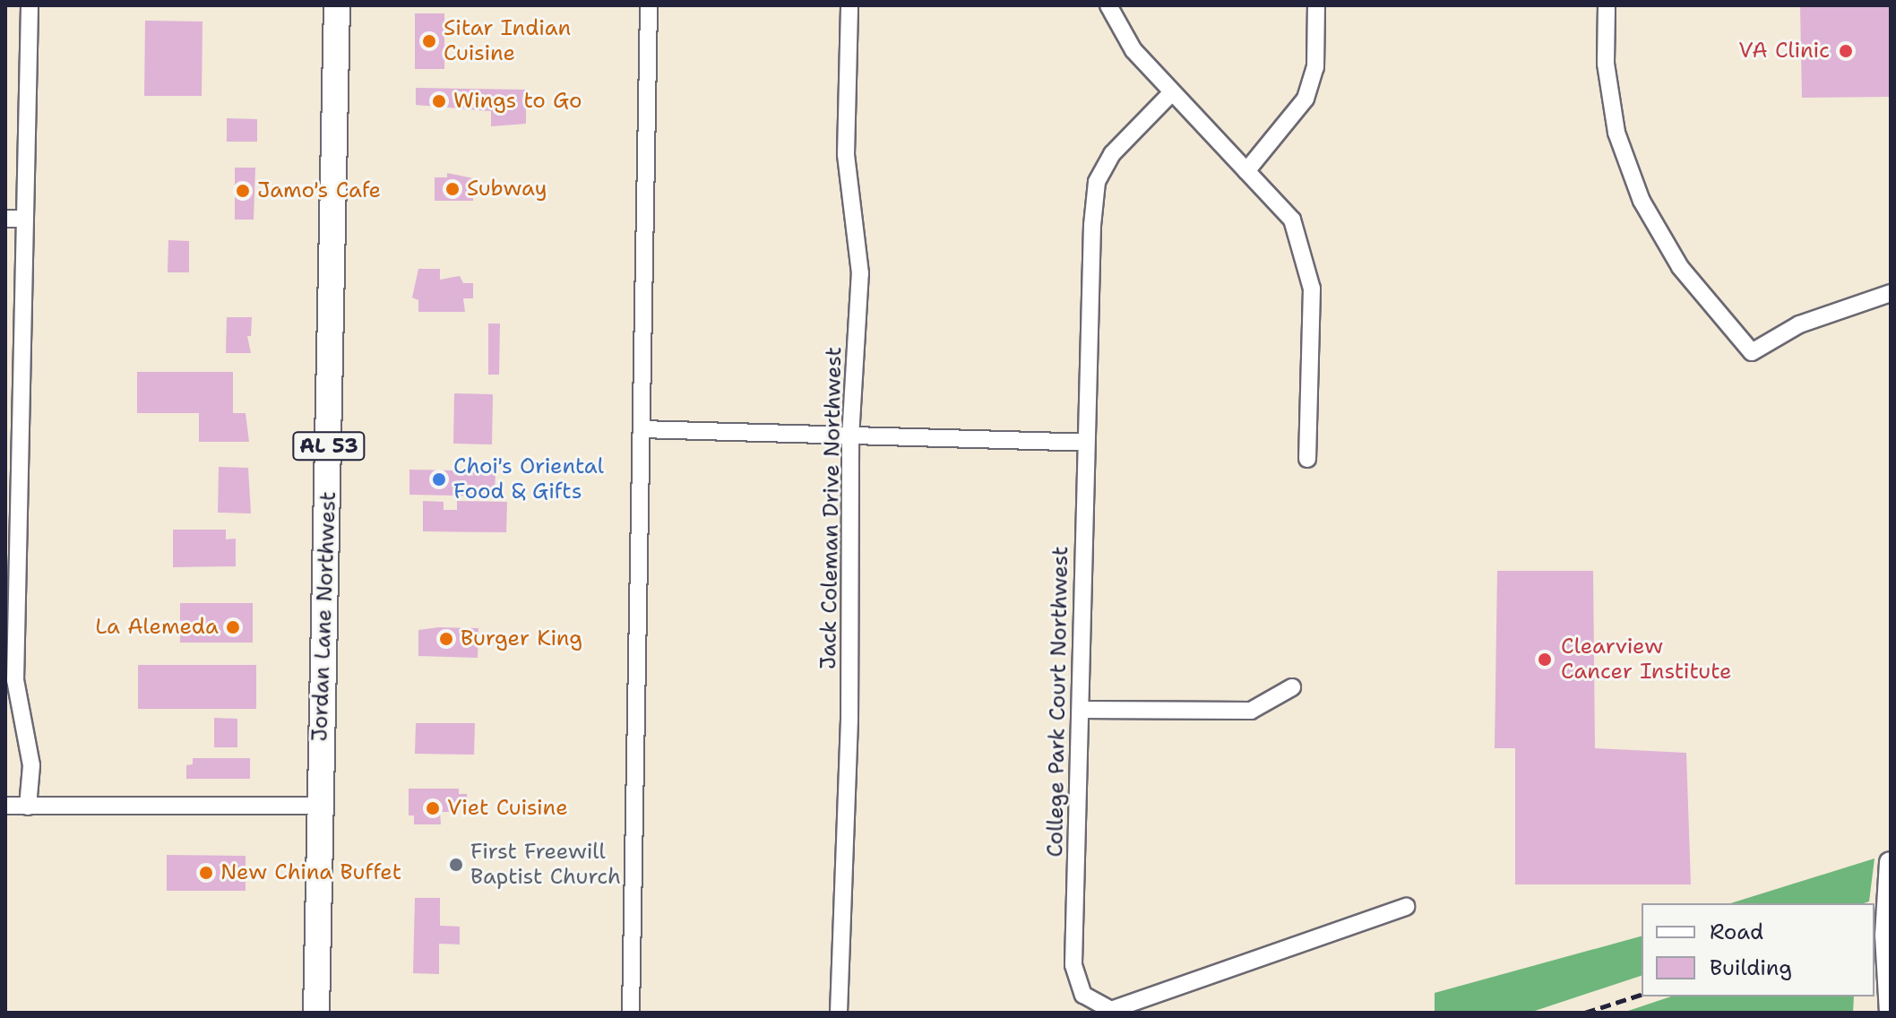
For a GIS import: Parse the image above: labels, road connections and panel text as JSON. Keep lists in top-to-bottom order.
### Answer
{
  "streets": {
    "main road": ["AL 53", "Jordan Lane Northwest"],
    "street": ["Jack Coleman Drive Northwest", "College Park Court Northwest"]
  },
  "places": [
    "Sitar Indian Cuisine",
    "VA Clinic",
    "Wings to Go",
    "Subway",
    "Jamo's Cafe",
    "Choi's Oriental Food & Gifts",
    "La Alemeda",
    "Burger King",
    "Clearview Cancer Institute",
    "Viet Cuisine",
    "First Freewill Baptist Church",
    "New China Buffet"
  ],
  "legend": ["Road", "Building"]
}
